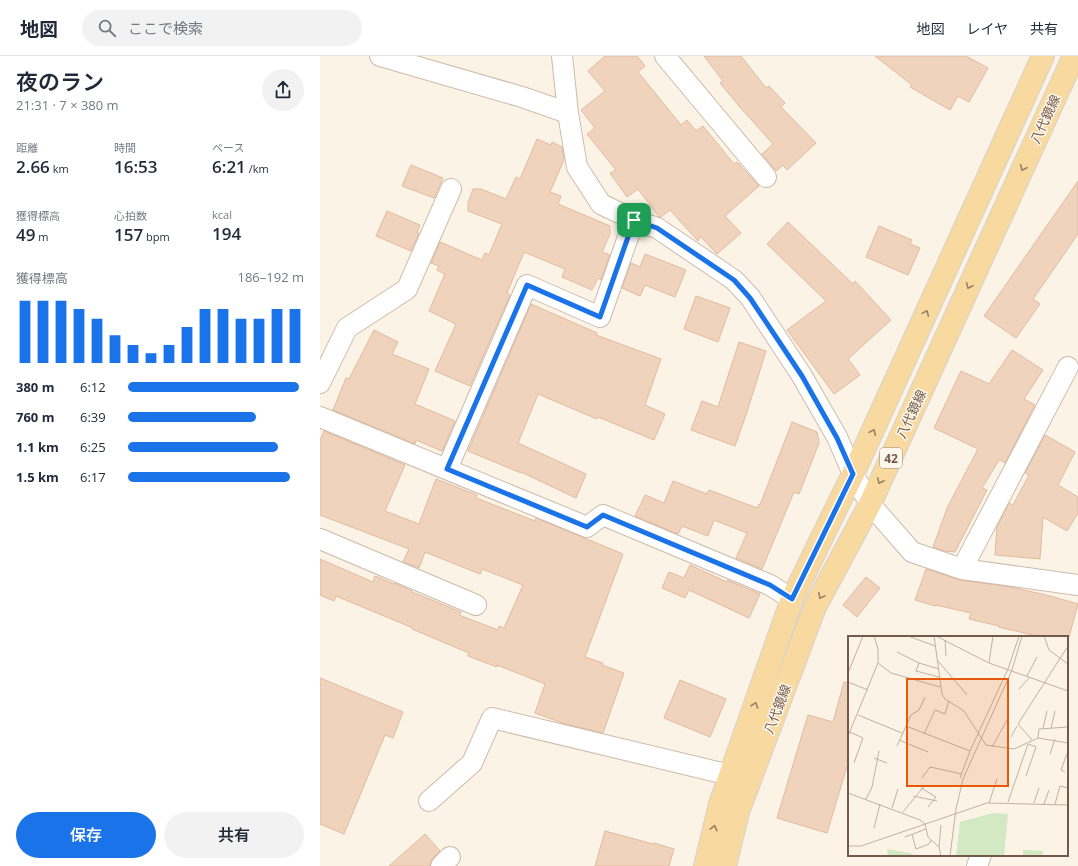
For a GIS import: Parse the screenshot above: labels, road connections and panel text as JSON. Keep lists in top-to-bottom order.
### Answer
{
  "streets": {
    "main road": ["八代鏡線", "42"]
  },
  "page": {
    "header": "地図",
    "search": "ここで検索",
    "nav": ["地図", "レイヤ", "共有"],
    "heading": ["夜のラン", "21:31 · 7 × 380 m"],
    "stats": [
      ["距離", "2.66 km"],
      ["時間", "16:53"],
      ["ペース", "6:21 /km"],
      ["獲得標高", "49 m"],
      ["心拍数", "157 bpm"],
      ["kcal", "194"]
    ],
    "chart": ["獲得標高", "186–192 m"],
    "list": [
      {
        "name": "380 m",
        "note": "6:12"
      },
      {
        "name": "760 m",
        "note": "6:39"
      },
      {
        "name": "1.1 km",
        "note": "6:25"
      },
      {
        "name": "1.5 km",
        "note": "6:17"
      }
    ],
    "buttons": ["保存", "共有"]
  }
}
